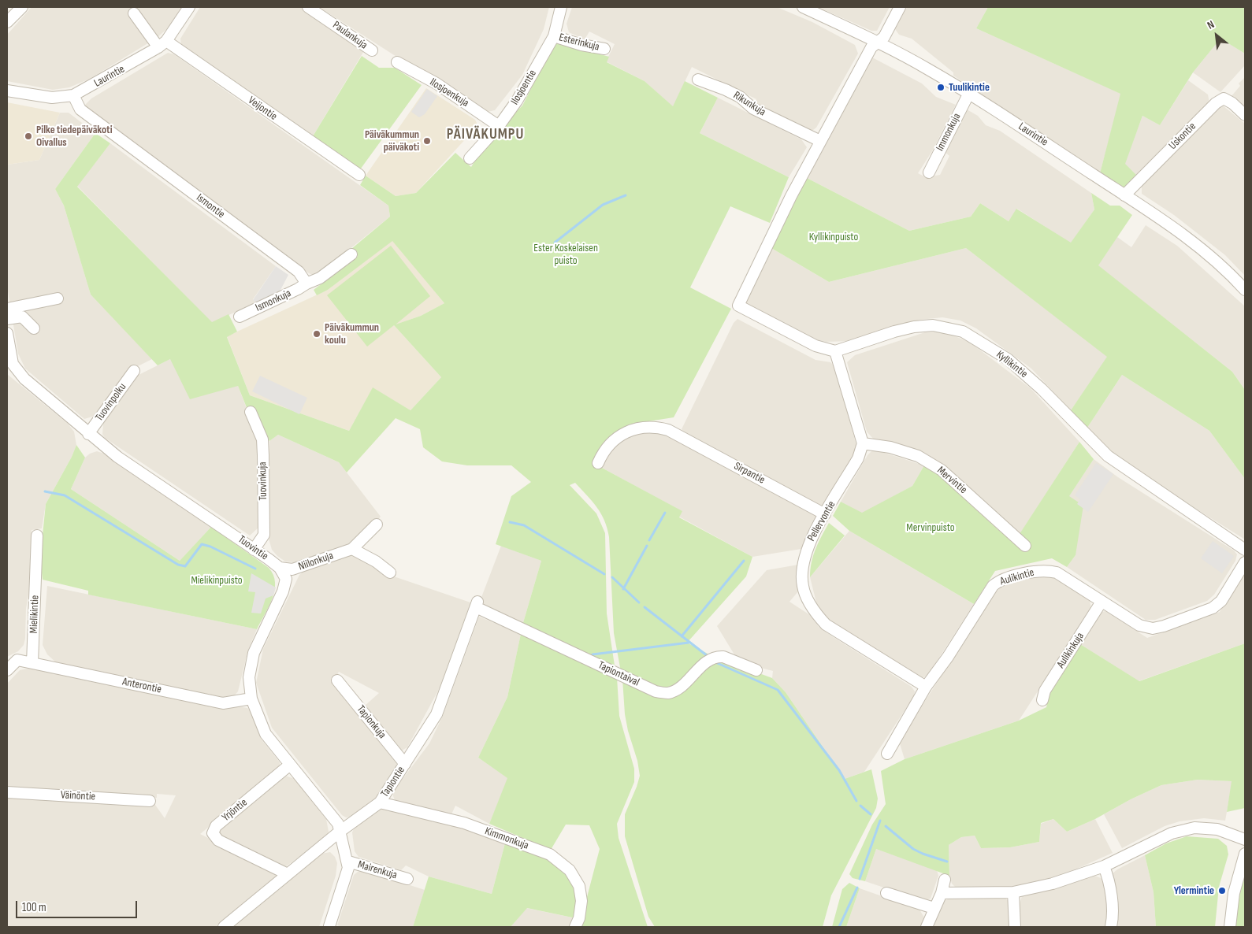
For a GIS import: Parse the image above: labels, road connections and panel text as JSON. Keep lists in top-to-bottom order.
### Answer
{
  "streets": {
    "street": [
      "Paulankuja",
      "Esterinkuja",
      "Laurintie",
      "Ilosjoentie",
      "Ilosjoenkuja",
      "Rikunkuja",
      "Veijontie",
      "Immonkuja",
      "Uskontie",
      "Ismontie",
      "Ismonkuja",
      "Kyllikintie",
      "Tuovinpolku",
      "Sirpantie",
      "Mervintie",
      "Tuovinkuja",
      "Pellervontie",
      "Tuovintie",
      "Niilonkuja",
      "Aulikintie",
      "Mielikintie",
      "Aulikinkuja",
      "Tapiontaival",
      "Anterontie",
      "Tapionkuja",
      "Tapiontie",
      "Väinöntie",
      "Yrjöntie",
      "Kimmonkuja",
      "Mairenkuja"
    ]
  },
  "crossings": [
    ["Esterinkuja", "Ilosjoentie"],
    ["Laurintie", "Veijontie"],
    ["Laurintie", "Immonkuja"],
    ["Laurintie", "Uskontie"],
    ["Laurintie", "Ismontie"],
    ["Ilosjoentie", "Ilosjoenkuja"],
    ["Ismontie", "Ismonkuja"],
    ["Tuovinpolku", "Tuovintie"],
    ["Sirpantie", "Pellervontie"],
    ["Mervintie", "Pellervontie"],
    ["Tuovinkuja", "Tuovintie"],
    ["Pellervontie", "Aulikintie"],
    ["Tuovintie", "Niilonkuja"],
    ["Aulikintie", "Aulikinkuja"],
    ["Mielikintie", "Anterontie"],
    ["Tapiontaival", "Tapiontie"],
    ["Tapionkuja", "Tapiontie"],
    ["Tapiontie", "Yrjöntie"],
    ["Tapiontie", "Kimmonkuja"]
  ],
  "districts": ["PÄIVÄKUMPU"],
  "parks": [
    "Kyllikinpuisto",
    "Ester Koskelaisen puisto",
    "Mervinpuisto",
    "Mielikinpuisto"
  ],
  "places": [
    "Tuulikintie",
    "Pilke tiedepäiväkoti Oivallus",
    "Päiväkummun päiväkoti",
    "Päiväkummun koulu",
    "Ylermintie"
  ],
  "scale_bar": "100 m",
  "north": "top left"
}
